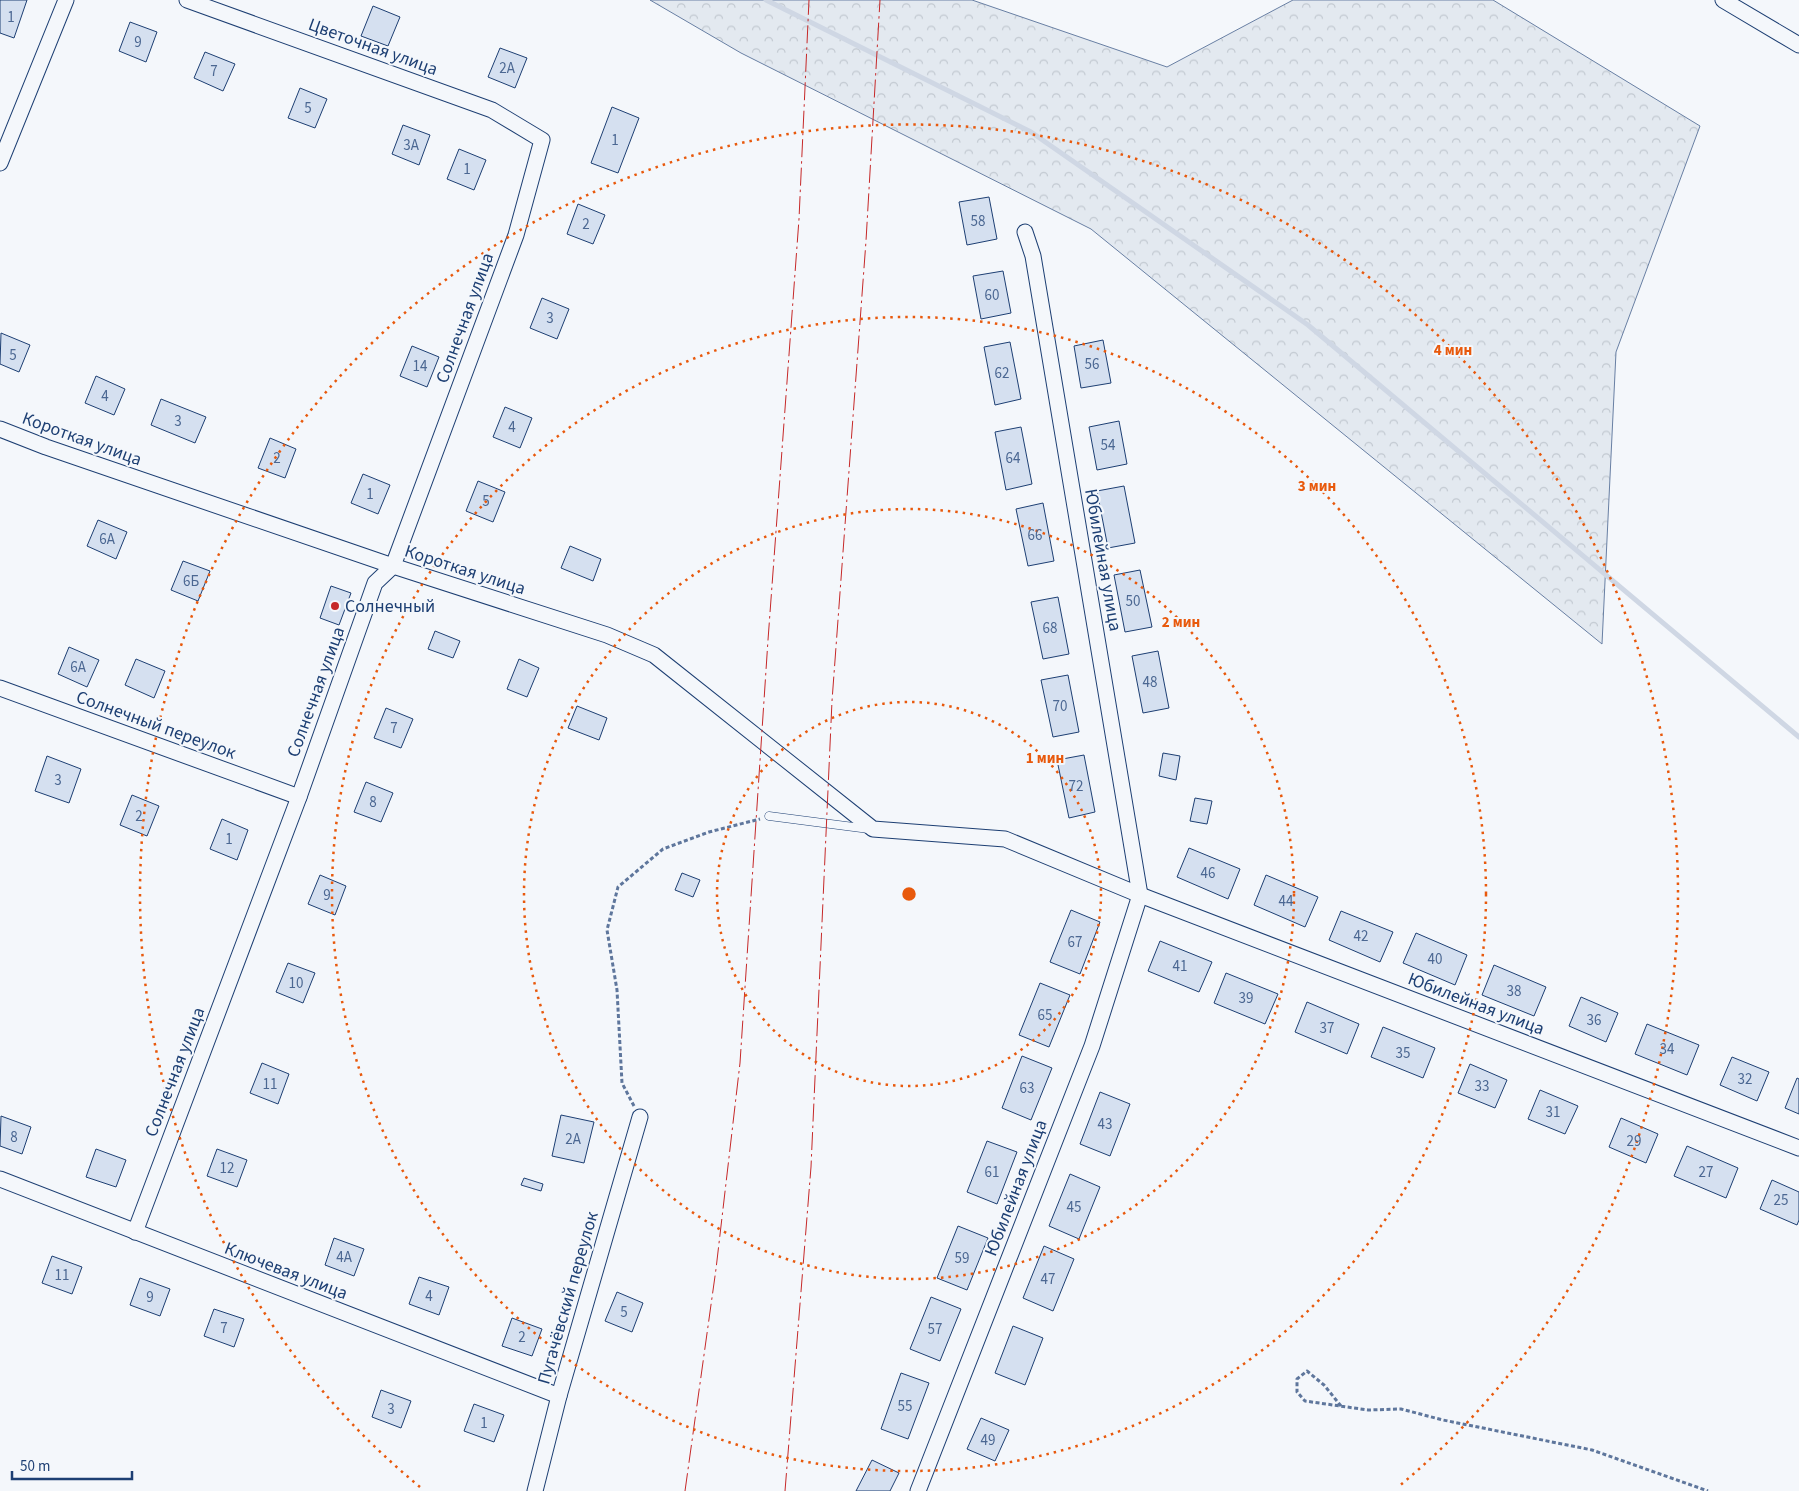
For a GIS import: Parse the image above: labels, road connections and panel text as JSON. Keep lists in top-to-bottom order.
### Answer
{
  "streets": {
    "street": [
      "Цветочная улица",
      "Солнечная улица",
      "Короткая улица",
      "Юбилейная улица",
      "Солнечный переулок",
      "Ключевая улица",
      "Пугачёвский переулок"
    ]
  },
  "crossings": [
    ["Цветочная улица", "Солнечная улица"],
    ["Солнечная улица", "Короткая улица"],
    ["Солнечная улица", "Солнечный переулок"],
    ["Солнечная улица", "Ключевая улица"],
    ["Короткая улица", "Юбилейная улица"],
    ["Ключевая улица", "Пугачёвский переулок"]
  ],
  "places": ["Солнечный"],
  "house_numbers": [
    "1",
    "9",
    "2А",
    "7",
    "5",
    "1",
    "3А",
    "1",
    "58",
    "2",
    "60",
    "3",
    "5",
    "56",
    "14",
    "62",
    "4",
    "3",
    "4",
    "54",
    "2",
    "64",
    "1",
    "5",
    "66",
    "6А",
    "6Б",
    "50",
    "68",
    "6А",
    "48",
    "70",
    "7",
    "3",
    "72",
    "8",
    "2",
    "1",
    "46",
    "9",
    "44",
    "42",
    "67",
    "40",
    "41",
    "10",
    "38",
    "39",
    "65",
    "36",
    "37",
    "34",
    "35",
    "32",
    "11",
    "33",
    "63",
    "31",
    "43",
    "8",
    "2А",
    "29",
    "12",
    "61",
    "27",
    "25",
    "45",
    "4А",
    "59",
    "11",
    "47",
    "4",
    "9",
    "5",
    "7",
    "57",
    "2",
    "55",
    "3",
    "1",
    "49"
  ],
  "scale_bar": "50 m",
  "rings": [
    "4 мин",
    "3 мин",
    "2 мин",
    "1 мин"
  ]
}
